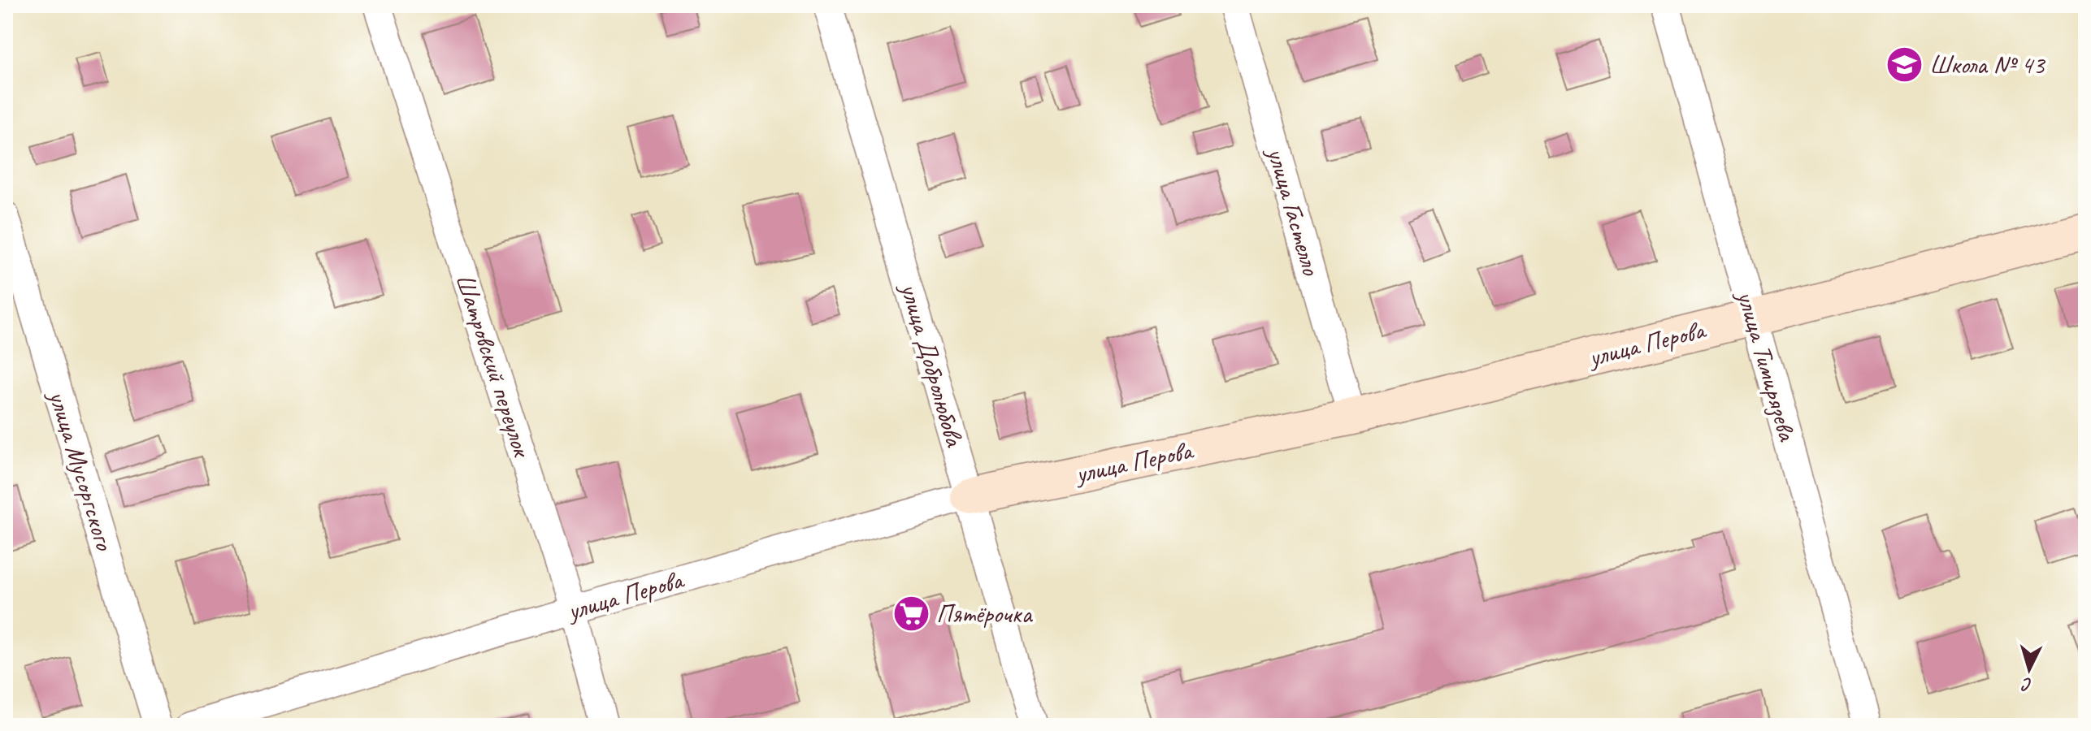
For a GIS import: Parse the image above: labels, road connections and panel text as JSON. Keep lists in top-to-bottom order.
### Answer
{
  "streets": {
    "street": [
      "улица Гастелло",
      "улица Перова",
      "Шатровский переулок",
      "улица Добролюбова",
      "улица Тимирязева",
      "улица Мусоргского"
    ]
  },
  "crossings": [
    ["улица Гастелло", "улица Перова"],
    ["улица Перова", "Шатровский переулок"],
    ["улица Перова", "улица Добролюбова"],
    ["улица Перова", "улица Тимирязева"]
  ],
  "places": {
    "school or university": ["Школа № 43"],
    "supermarket": ["Пятёрочка"]
  },
  "north": "bottom"
}
